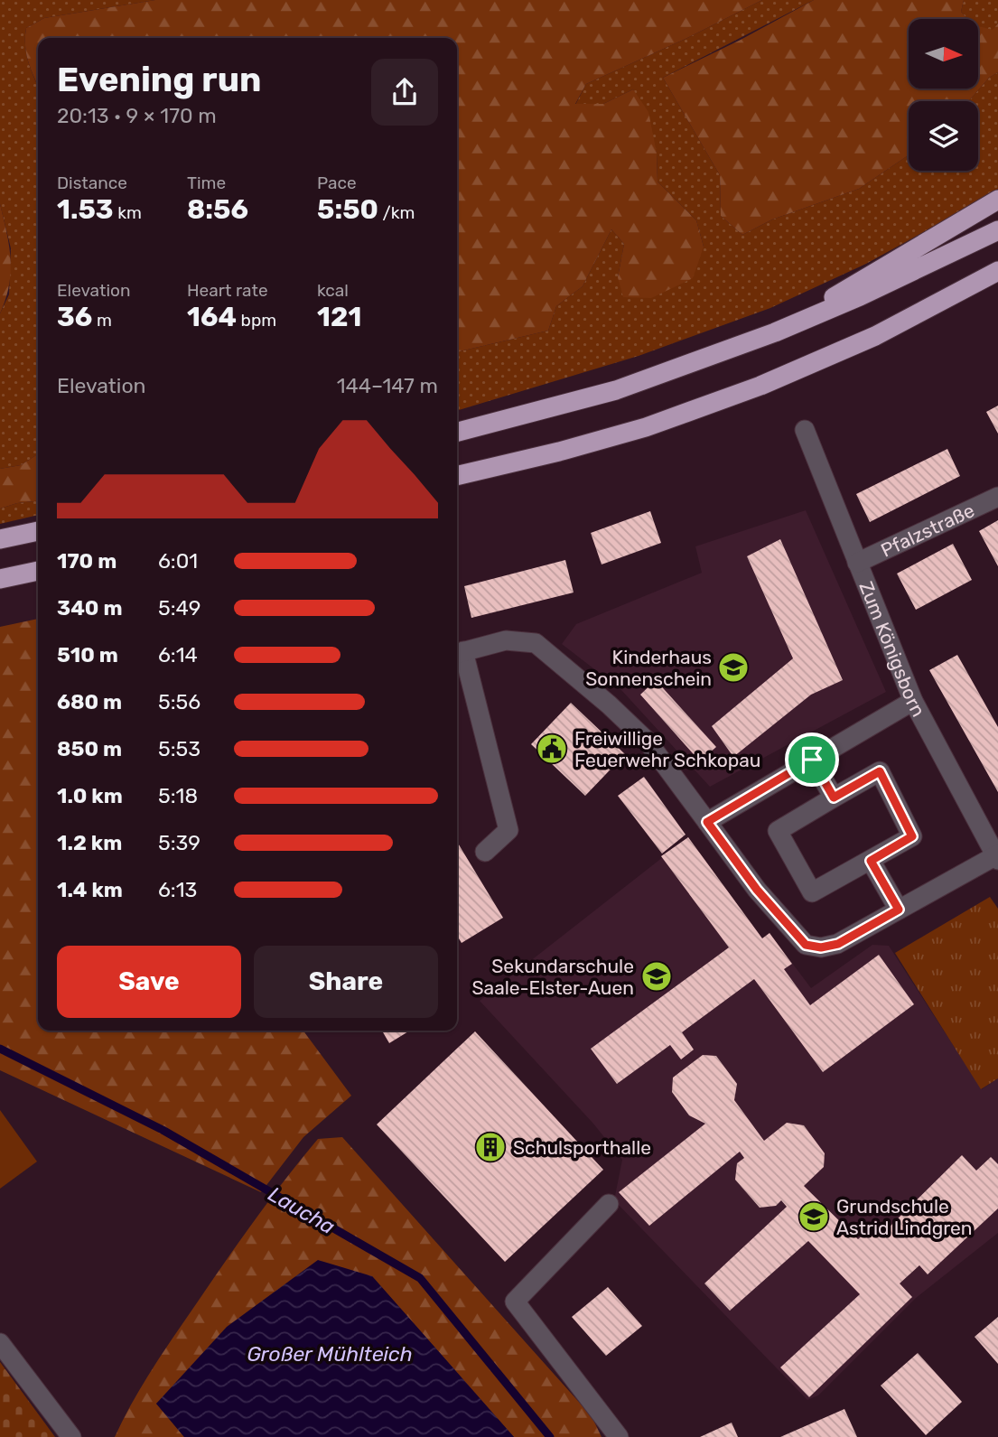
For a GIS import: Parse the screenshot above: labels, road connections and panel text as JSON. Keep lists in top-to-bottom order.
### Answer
{
  "streets": {
    "street": ["Pfalzstraße", "Zum Königsborn"]
  },
  "crossings": [
    ["Pfalzstraße", "Zum Königsborn"]
  ],
  "water": ["Laucha", "Großer Mühlteich"],
  "places": {
    "school or university": ["Kinderhaus Sonnenschein", "Sekundarschule Saale-Elster-Auen", "Grundschule Astrid Lindgren"],
    "public building": ["Freiwillige Feuerwehr Schkopau"],
    "building": ["Schulsporthalle"]
  },
  "north": "right",
  "page": {
    "heading": ["Evening run", "20:13 · 9 × 170 m"],
    "stats": [
      ["Distance", "1.53 km"],
      ["Time", "8:56"],
      ["Pace", "5:50 /km"],
      ["Elevation", "36 m"],
      ["Heart rate", "164 bpm"],
      ["kcal", "121"]
    ],
    "chart": ["Elevation", "144–147 m"],
    "list": [
      {
        "name": "170 m",
        "note": "6:01"
      },
      {
        "name": "340 m",
        "note": "5:49"
      },
      {
        "name": "510 m",
        "note": "6:14"
      },
      {
        "name": "680 m",
        "note": "5:56"
      },
      {
        "name": "850 m",
        "note": "5:53"
      },
      {
        "name": "1.0 km",
        "note": "5:18"
      },
      {
        "name": "1.2 km",
        "note": "5:39"
      },
      {
        "name": "1.4 km",
        "note": "6:13"
      }
    ],
    "buttons": ["Save", "Share"]
  }
}
